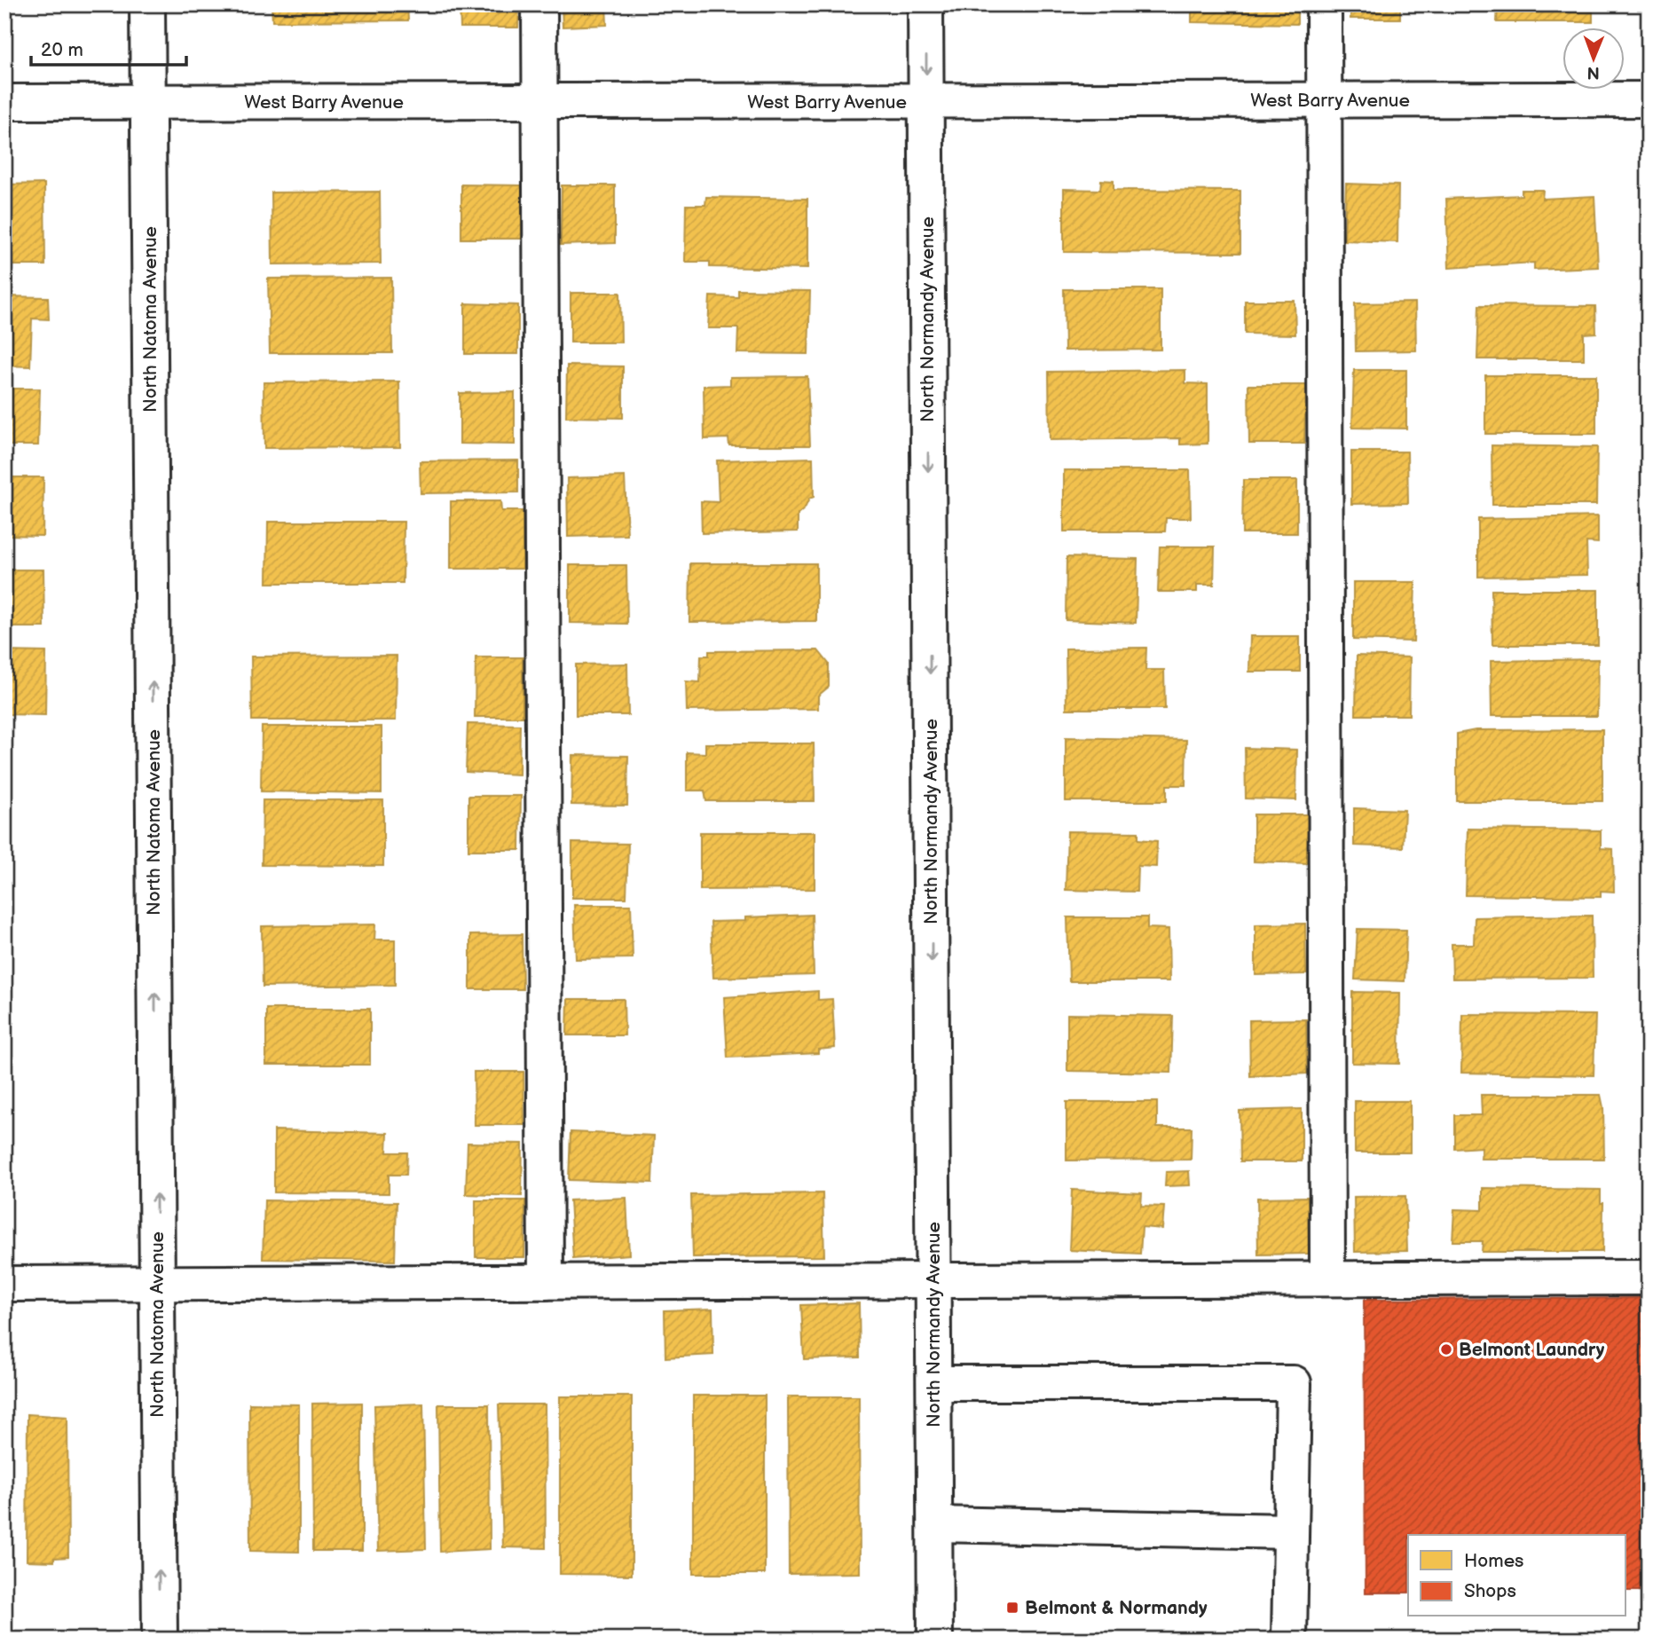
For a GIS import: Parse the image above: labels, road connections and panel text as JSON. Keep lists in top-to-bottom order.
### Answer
{
  "streets": {
    "street": ["West Barry Avenue", "North Natoma Avenue", "North Normandy Avenue"]
  },
  "crossings": [
    ["West Barry Avenue", "North Natoma Avenue"],
    ["West Barry Avenue", "North Normandy Avenue"]
  ],
  "one_way": ["North Natoma Avenue", "North Normandy Avenue"],
  "places": {
    "other": ["Belmont Laundry"],
    "transit": ["Belmont & Normandy"]
  },
  "legend": ["Homes", "Shops"],
  "scale_bar": "20 m",
  "north": "bottom"
}
